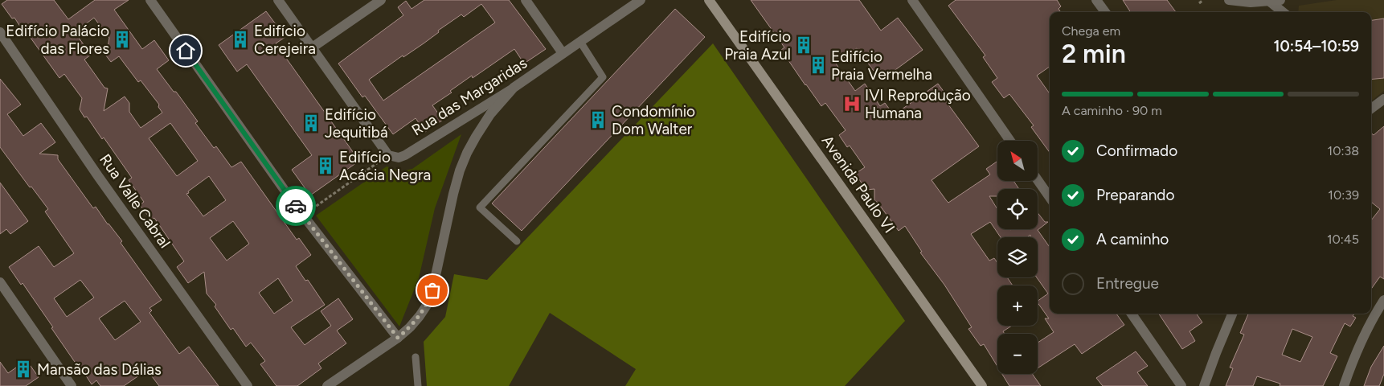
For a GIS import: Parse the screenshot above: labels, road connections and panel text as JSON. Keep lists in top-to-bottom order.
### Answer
{
  "streets": {
    "main road": ["Avenida Paulo VI"],
    "street": ["Rua das Margaridas", "Rua Valle Cabral"]
  },
  "places": {
    "building": [
      "Edifício Palácio das Flores",
      "Edifício Cerejeira",
      "Edifício Praia Azul",
      "Edifício Praia Vermelha",
      "Condomínio Dom Walter",
      "Edifício Jequitibá",
      "Edifício Acácia Negra",
      "Mansão das Dálias"
    ],
    "hospital": ["IVI Reprodução Humana"]
  },
  "north": "top left",
  "page": {
    "heading": ["2 min", "Chega em", "10:54–10:59"],
    "bar": "A caminho · 90 m",
    "list": [
      ["Confirmado", "10:38"],
      ["Preparando", "10:39"],
      ["A caminho", "10:45"],
      "Entregue"
    ],
    "map_buttons": ["+", "−"]
  }
}
